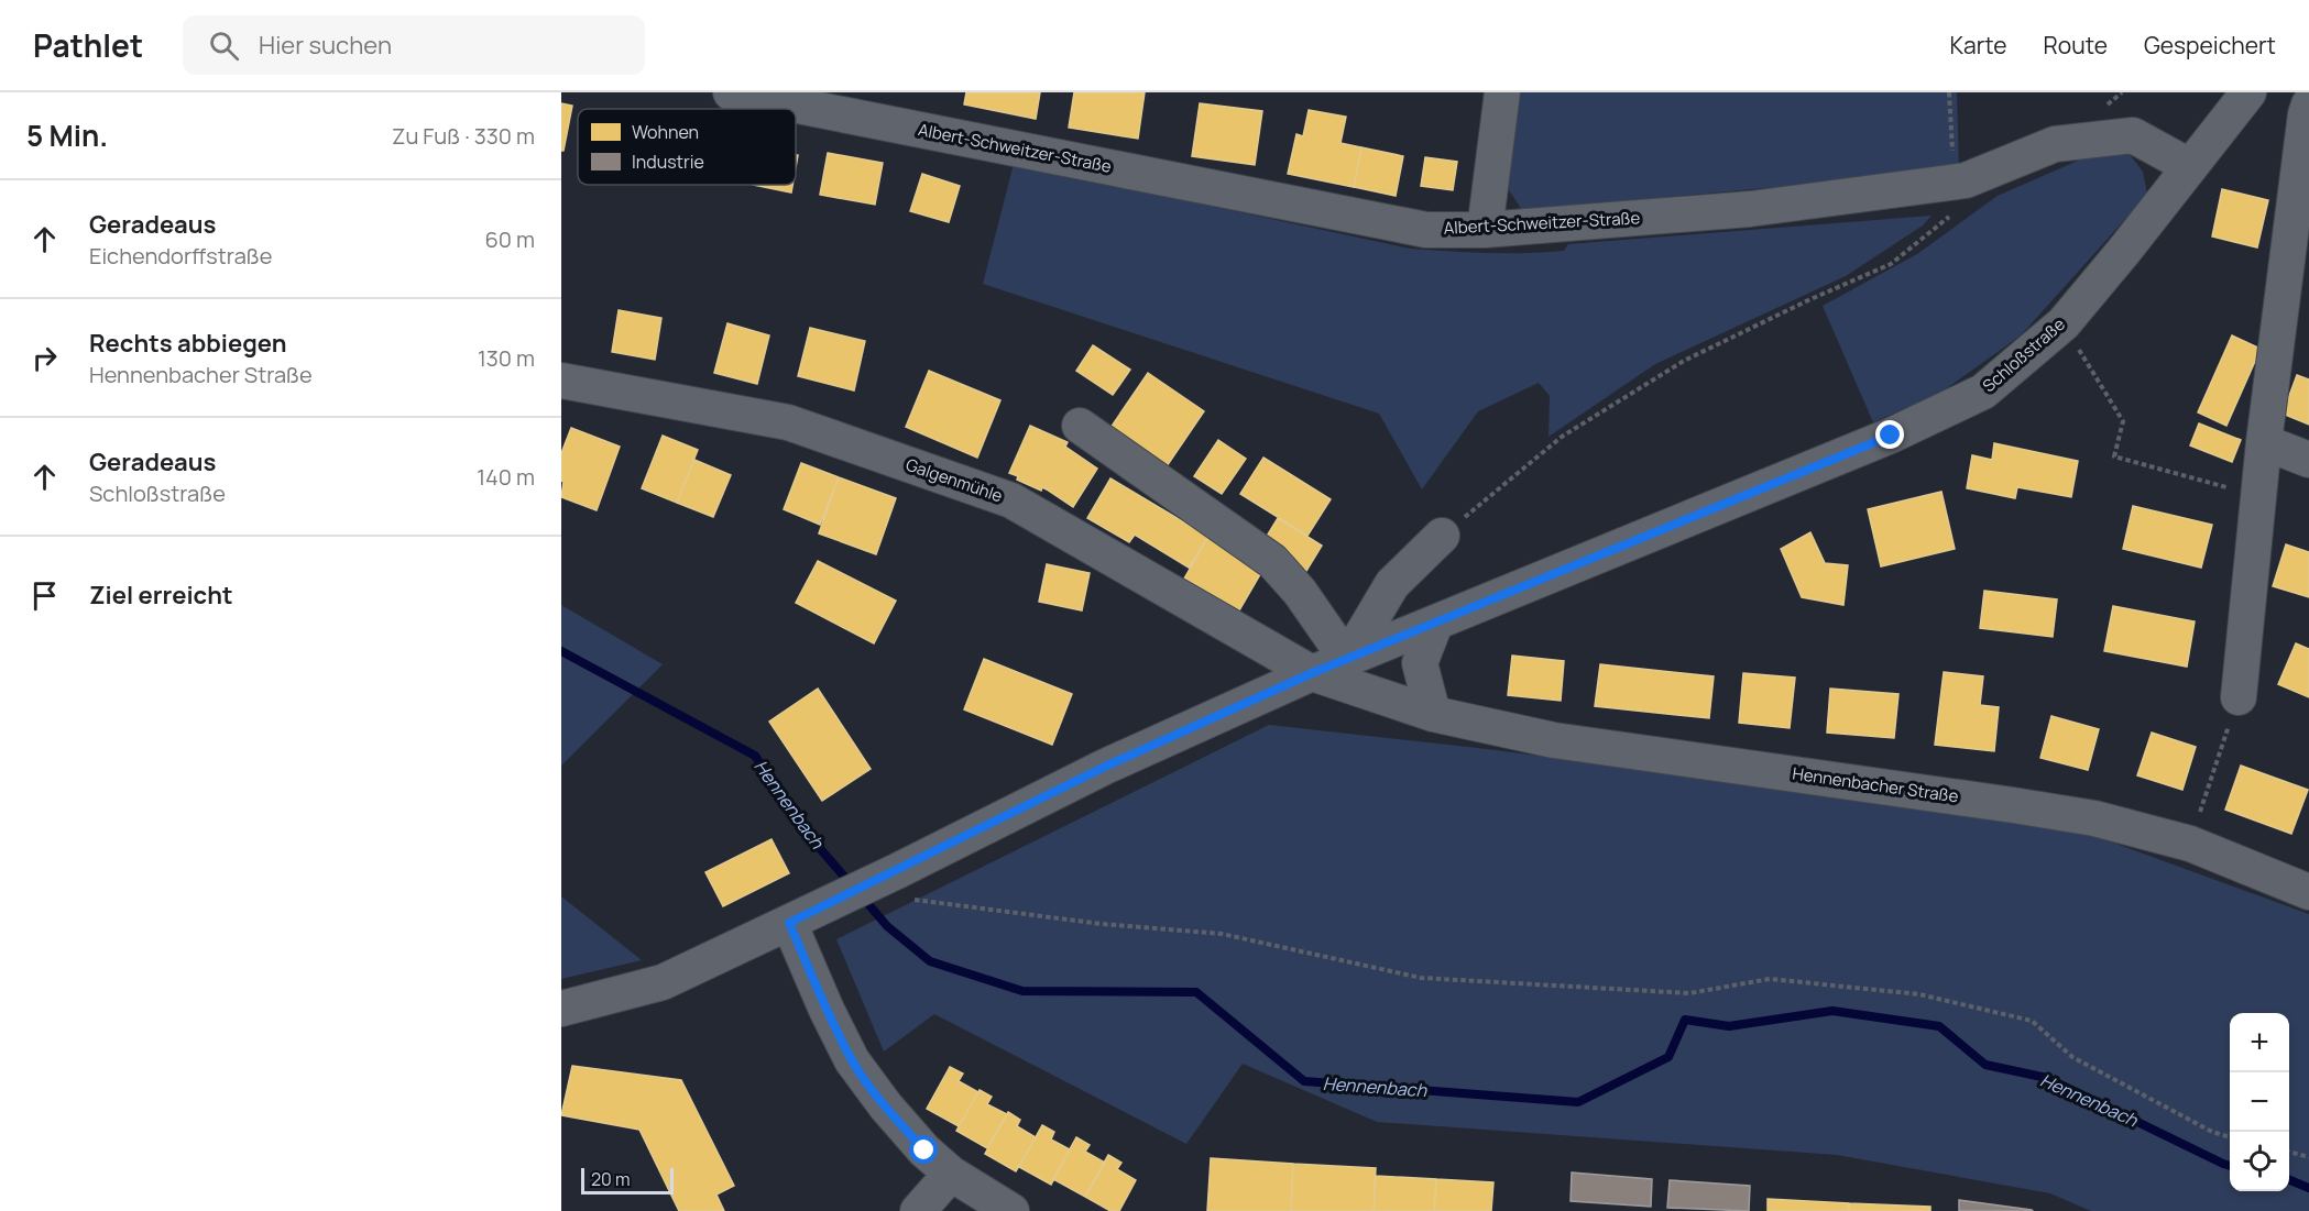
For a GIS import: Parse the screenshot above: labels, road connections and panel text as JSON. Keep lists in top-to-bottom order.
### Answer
{
  "streets": {
    "street": [
      "Albert-Schweitzer-Straße",
      "Schloßstraße",
      "Galgenmühle",
      "Hennenbacher Straße"
    ]
  },
  "crossings": [
    ["Albert-Schweitzer-Straße", "Schloßstraße"],
    ["Schloßstraße", "Galgenmühle"],
    ["Schloßstraße", "Hennenbacher Straße"],
    ["Galgenmühle", "Hennenbacher Straße"]
  ],
  "water": ["Hennenbach"],
  "legend": ["Wohnen", "Industrie"],
  "scale_bar": "20 m",
  "page": {
    "header": "Pathlet",
    "search": "Hier suchen",
    "nav": ["Karte", "Route", "Gespeichert"],
    "heading": ["5 Min.", "Zu Fuß · 330 m"],
    "list": [
      ["Geradeaus", "Eichendorffstraße", "60 m"],
      ["Rechts abbiegen", "Hennenbacher Straße", "130 m"],
      ["Geradeaus", "Schloßstraße", "140 m"],
      "Ziel erreicht"
    ],
    "map_buttons": ["+", "−"],
    "scale": "20 m"
  }
}
